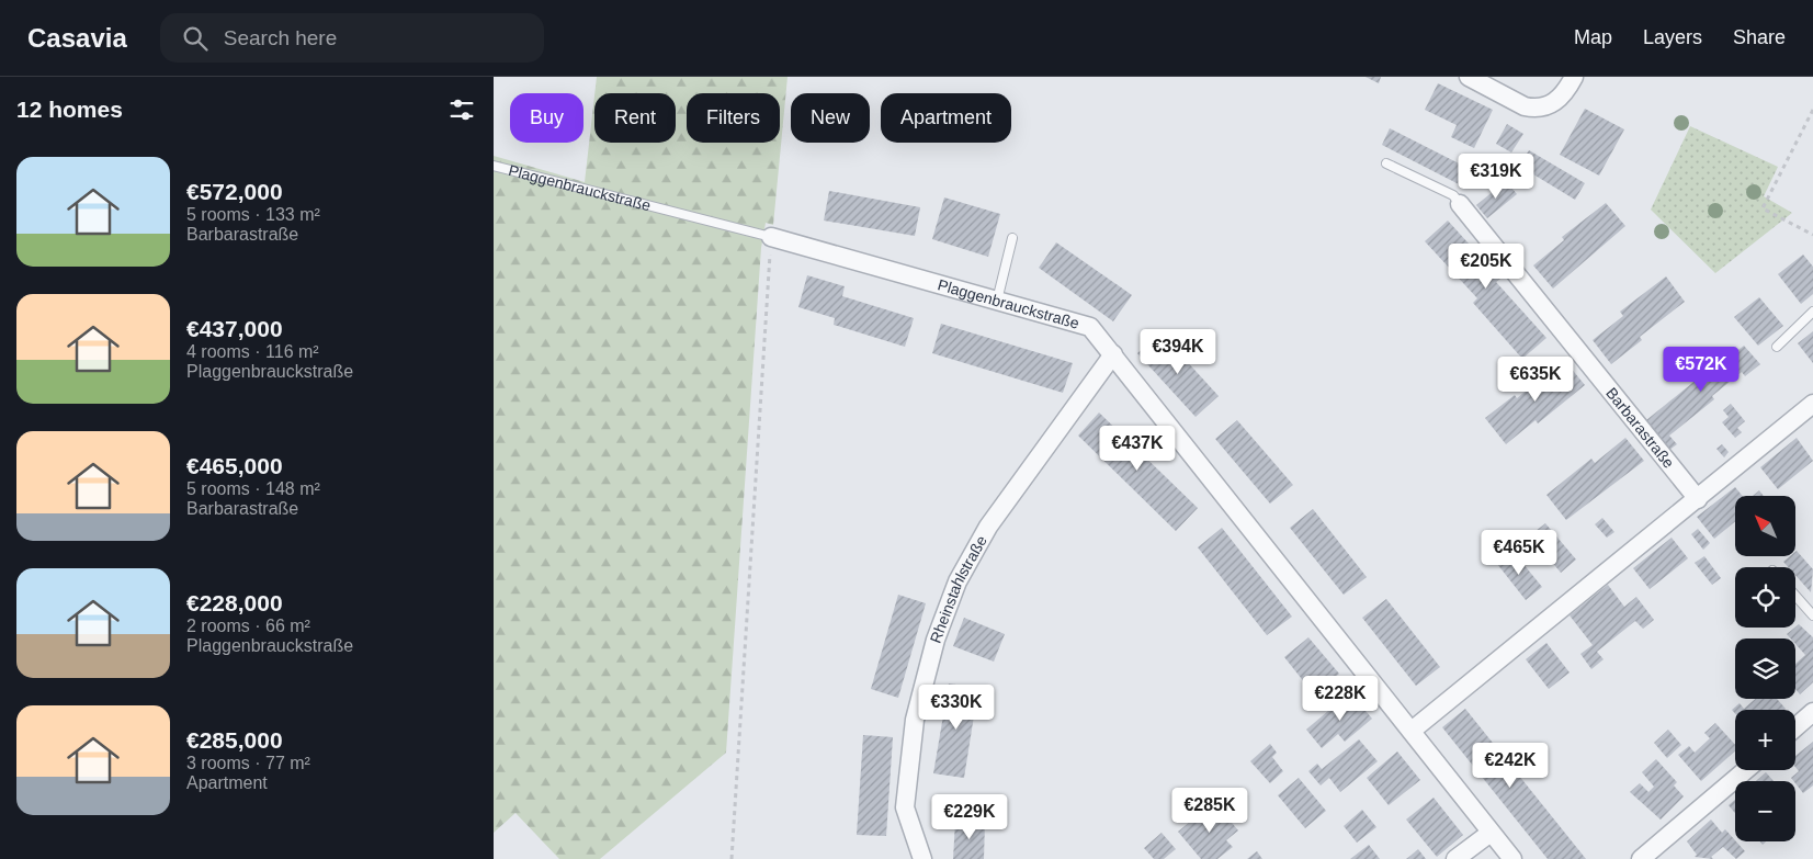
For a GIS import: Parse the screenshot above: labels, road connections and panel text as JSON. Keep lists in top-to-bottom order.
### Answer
{
  "streets": {
    "street": ["Plaggenbrauckstraße", "Barbarastraße", "Rheinstahlstraße"]
  },
  "crossings": [
    ["Plaggenbrauckstraße", "Rheinstahlstraße"]
  ],
  "north": "top left",
  "page": {
    "header": "Casavia",
    "search": "Search here",
    "nav": ["Map", "Layers", "Share"],
    "heading": "12 homes",
    "chip": [
      "Buy",
      "Rent",
      "Filters",
      "New",
      "Apartment"
    ],
    "list": [
      {
        "name": "€572,000",
        "note": "5 rooms · 133 m² · Barbarastraße"
      },
      {
        "name": "€437,000",
        "note": "4 rooms · 116 m² · Plaggenbrauckstraße"
      },
      {
        "name": "€465,000",
        "note": "5 rooms · 148 m² · Barbarastraße"
      },
      {
        "name": "€228,000",
        "note": "2 rooms · 66 m² · Plaggenbrauckstraße"
      },
      {
        "name": "€285,000",
        "note": "3 rooms · 77 m² · Apartment"
      }
    ],
    "price": [
      "€319K",
      "€205K",
      "€394K",
      "€572K",
      "€635K",
      "€437K",
      "€465K",
      "€228K",
      "€330K",
      "€242K",
      "€285K",
      "€229K"
    ],
    "map_buttons": ["+", "−"]
  }
}
